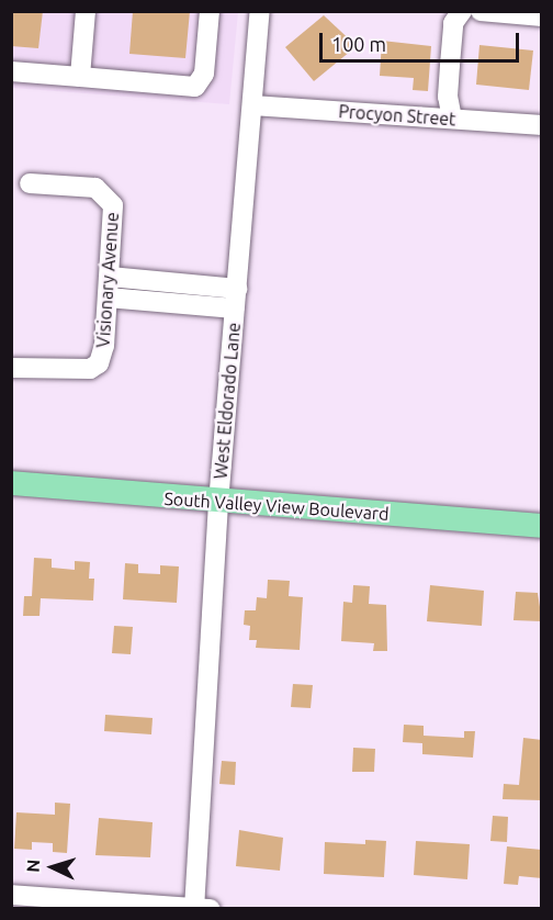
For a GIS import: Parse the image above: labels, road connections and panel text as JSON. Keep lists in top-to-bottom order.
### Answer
{
  "streets": {
    "main road": ["South Valley View Boulevard"],
    "street": ["Procyon Street", "Visionary Avenue", "West Eldorado Lane"]
  },
  "crossings": [
    ["Procyon Street", "West Eldorado Lane"],
    ["West Eldorado Lane", "South Valley View Boulevard"]
  ],
  "scale_bar": "100 m",
  "north": "left"
}
